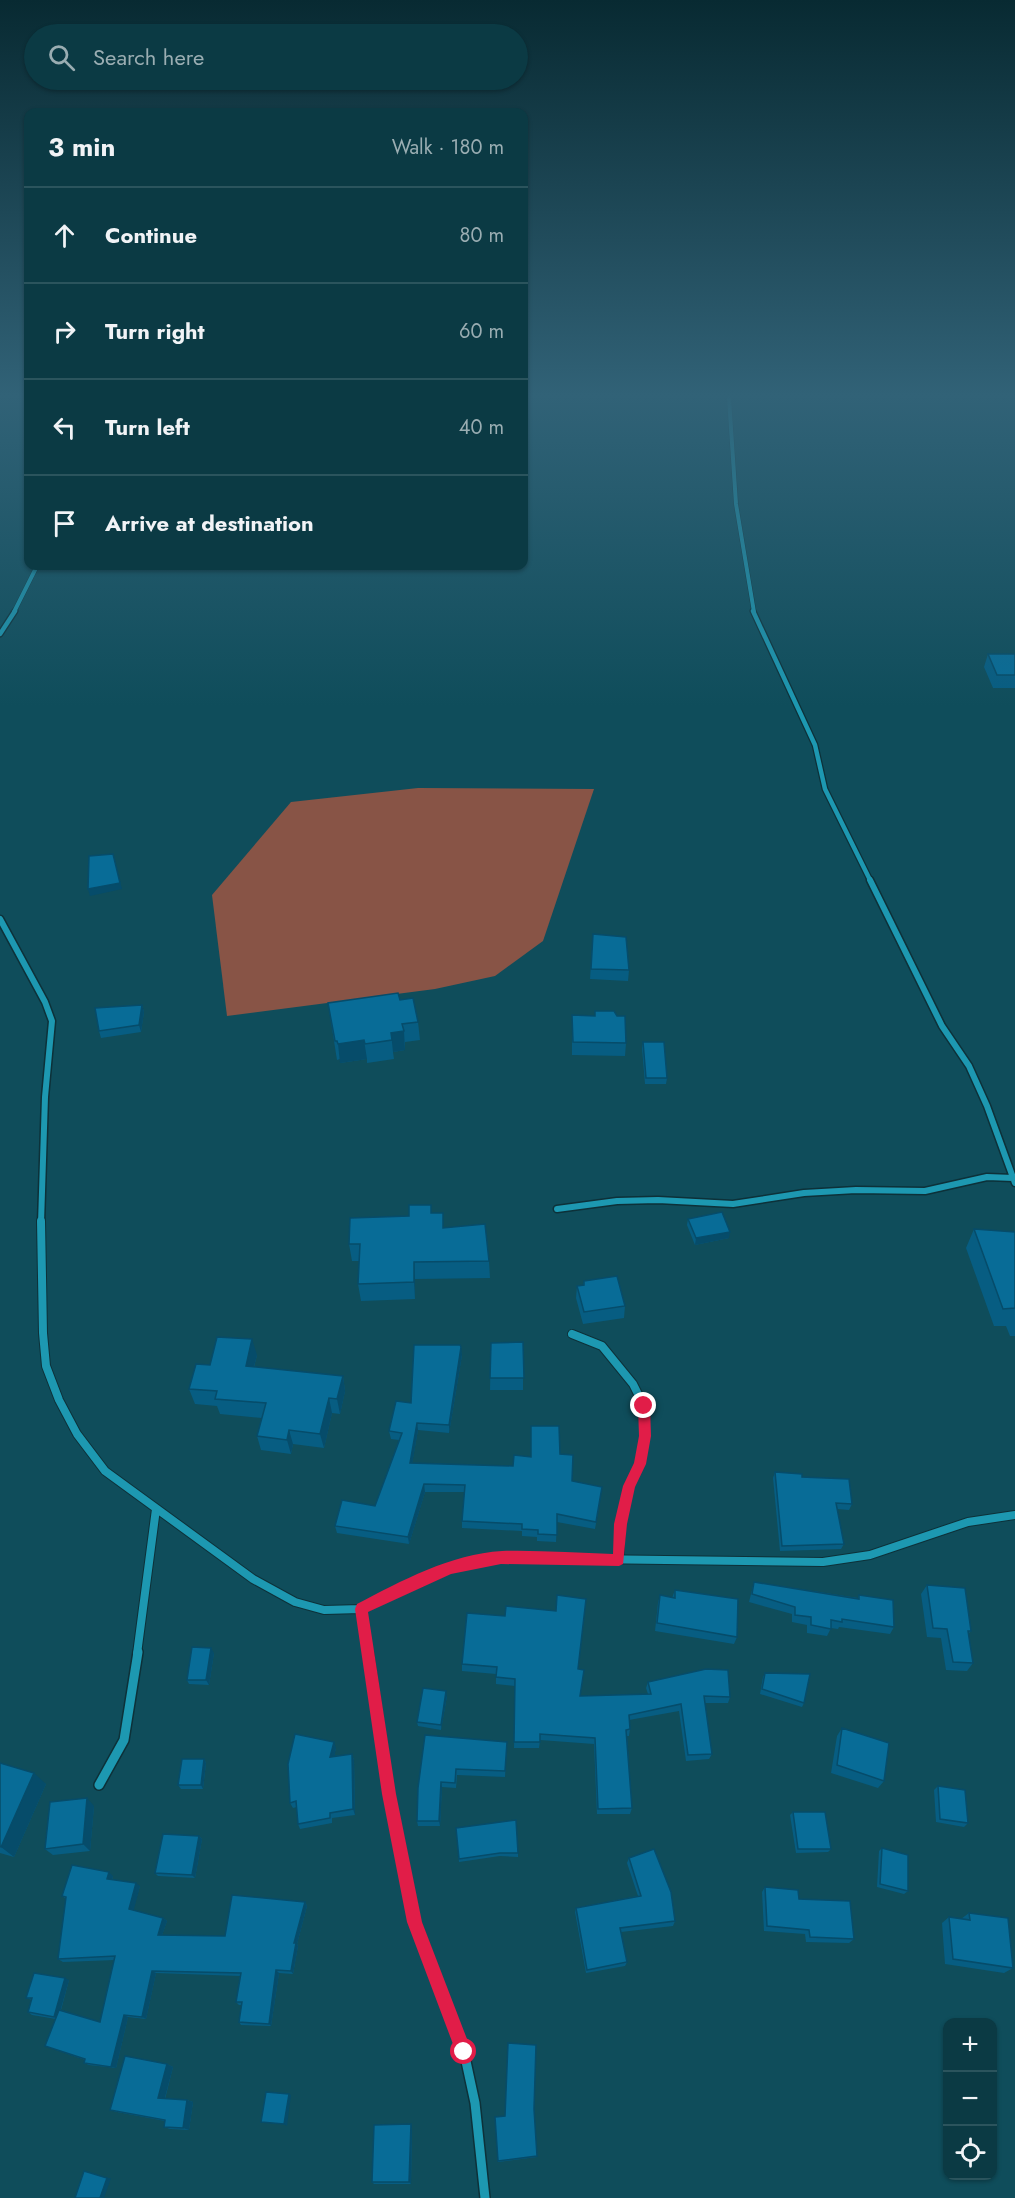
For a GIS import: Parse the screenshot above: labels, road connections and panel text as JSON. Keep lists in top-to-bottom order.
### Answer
{
  "page": {
    "search": "Search here",
    "heading": ["3 min", "Walk · 180 m"],
    "list": [
      ["Continue", "80 m"],
      ["Turn right", "60 m"],
      ["Turn left", "40 m"],
      "Arrive at destination"
    ],
    "map_buttons": ["+", "−"]
  }
}
